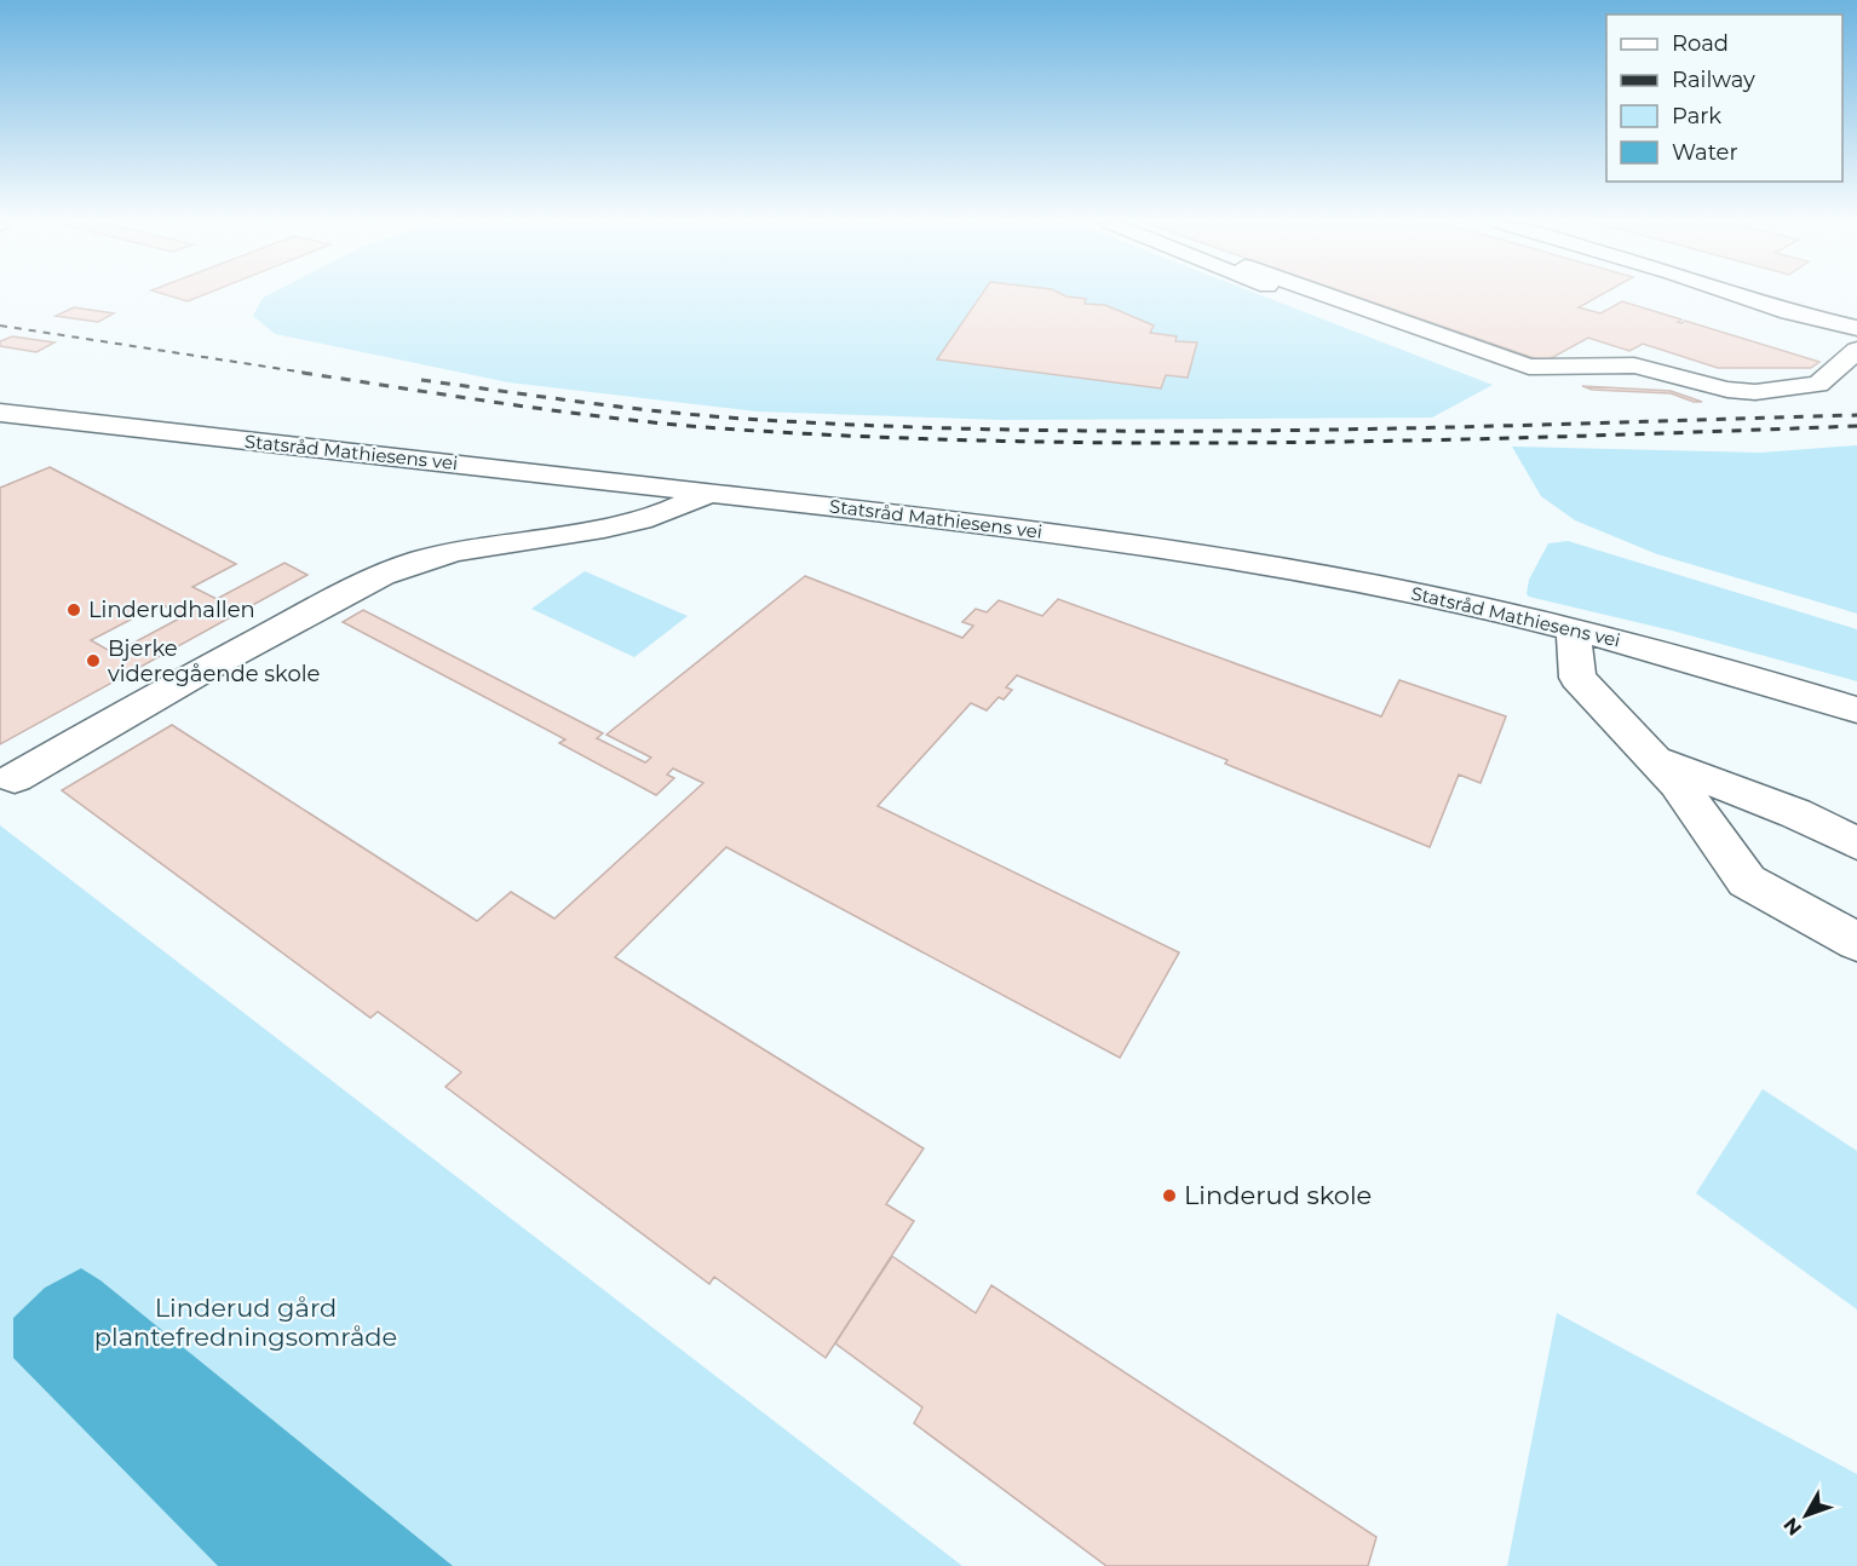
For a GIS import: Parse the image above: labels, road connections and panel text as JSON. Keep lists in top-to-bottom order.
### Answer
{
  "streets": {
    "street": ["Statsråd Mathiesens vei"]
  },
  "parks": ["Linderud gård plantefredningsområde"],
  "places": ["Linderudhallen", "Bjerke videregående skole", "Linderud skole"],
  "legend": [
    "Road",
    "Railway",
    "Park",
    "Water"
  ],
  "north": "bottom left"
}
